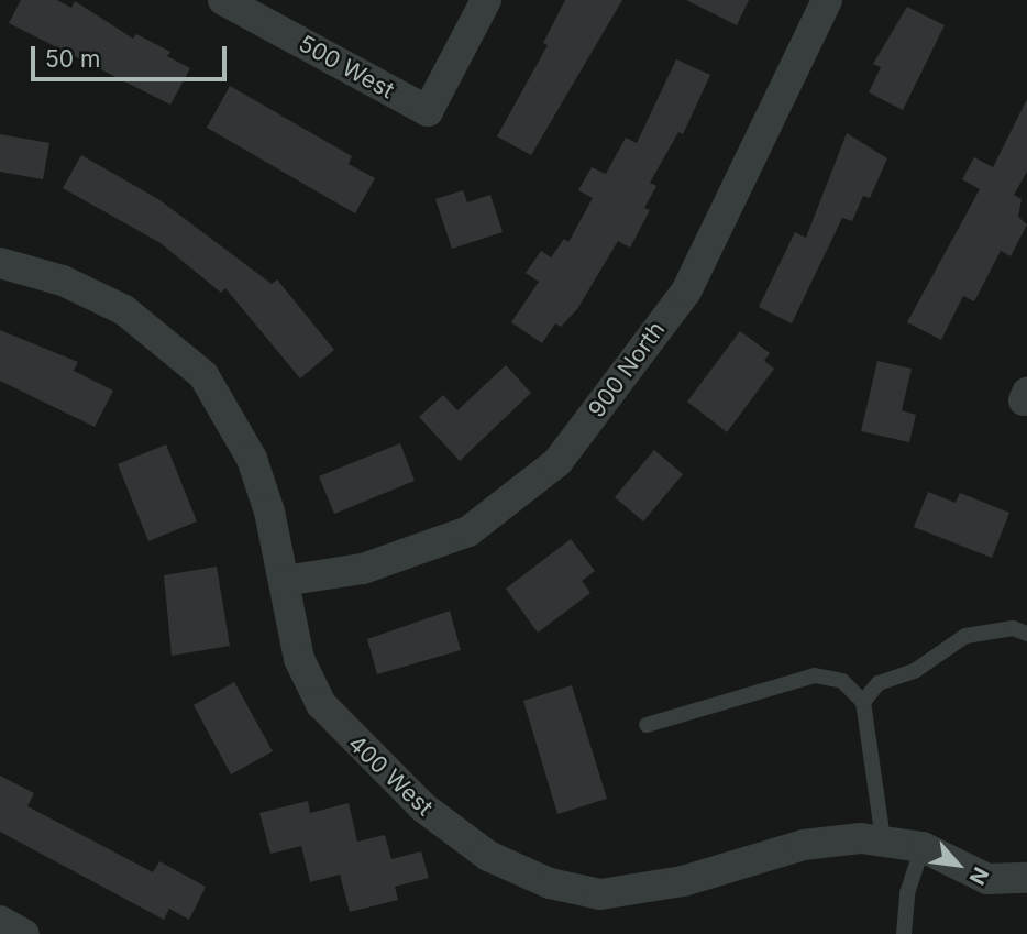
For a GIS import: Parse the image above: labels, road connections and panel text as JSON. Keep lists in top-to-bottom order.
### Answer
{
  "streets": {
    "street": ["500 West", "900 North", "400 West"]
  },
  "crossings": [
    ["900 North", "400 West"]
  ],
  "scale_bar": "50 m",
  "north": "bottom right"
}
